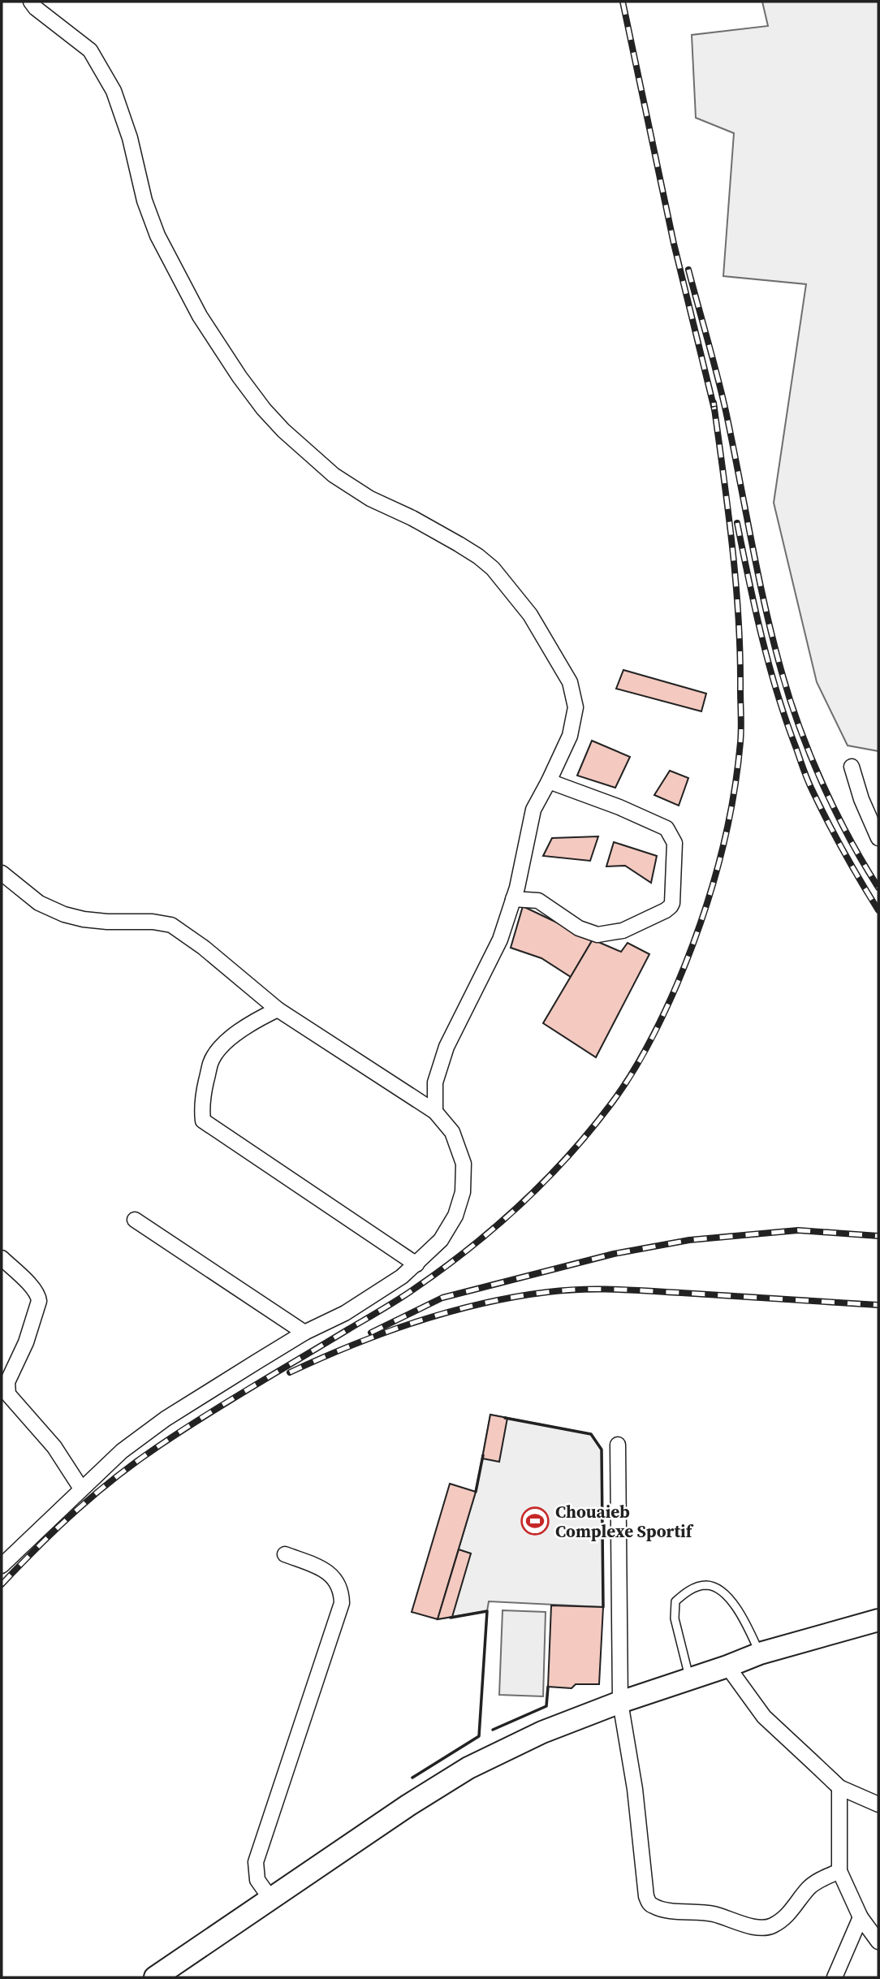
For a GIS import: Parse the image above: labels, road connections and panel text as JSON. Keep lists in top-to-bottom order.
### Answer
{
  "places": {
    "sports": ["Chouaieb Complexe Sportif"]
  }
}
